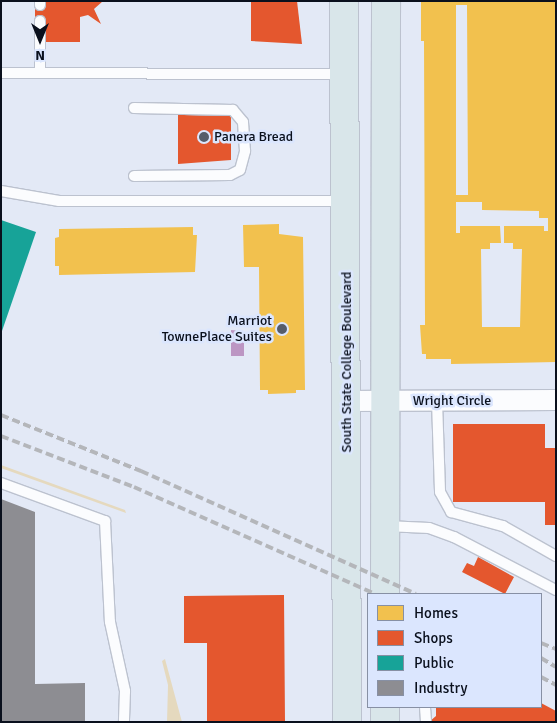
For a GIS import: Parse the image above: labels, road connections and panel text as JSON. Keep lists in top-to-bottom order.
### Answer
{
  "streets": {
    "main road": ["South State College Boulevard"],
    "street": ["Wright Circle"]
  },
  "crossings": [
    ["South State College Boulevard", "Wright Circle"]
  ],
  "places": ["Panera Bread", "Marriot TownePlace Suites"],
  "legend": [
    "Homes",
    "Shops",
    "Public",
    "Industry"
  ],
  "north": "bottom"
}
